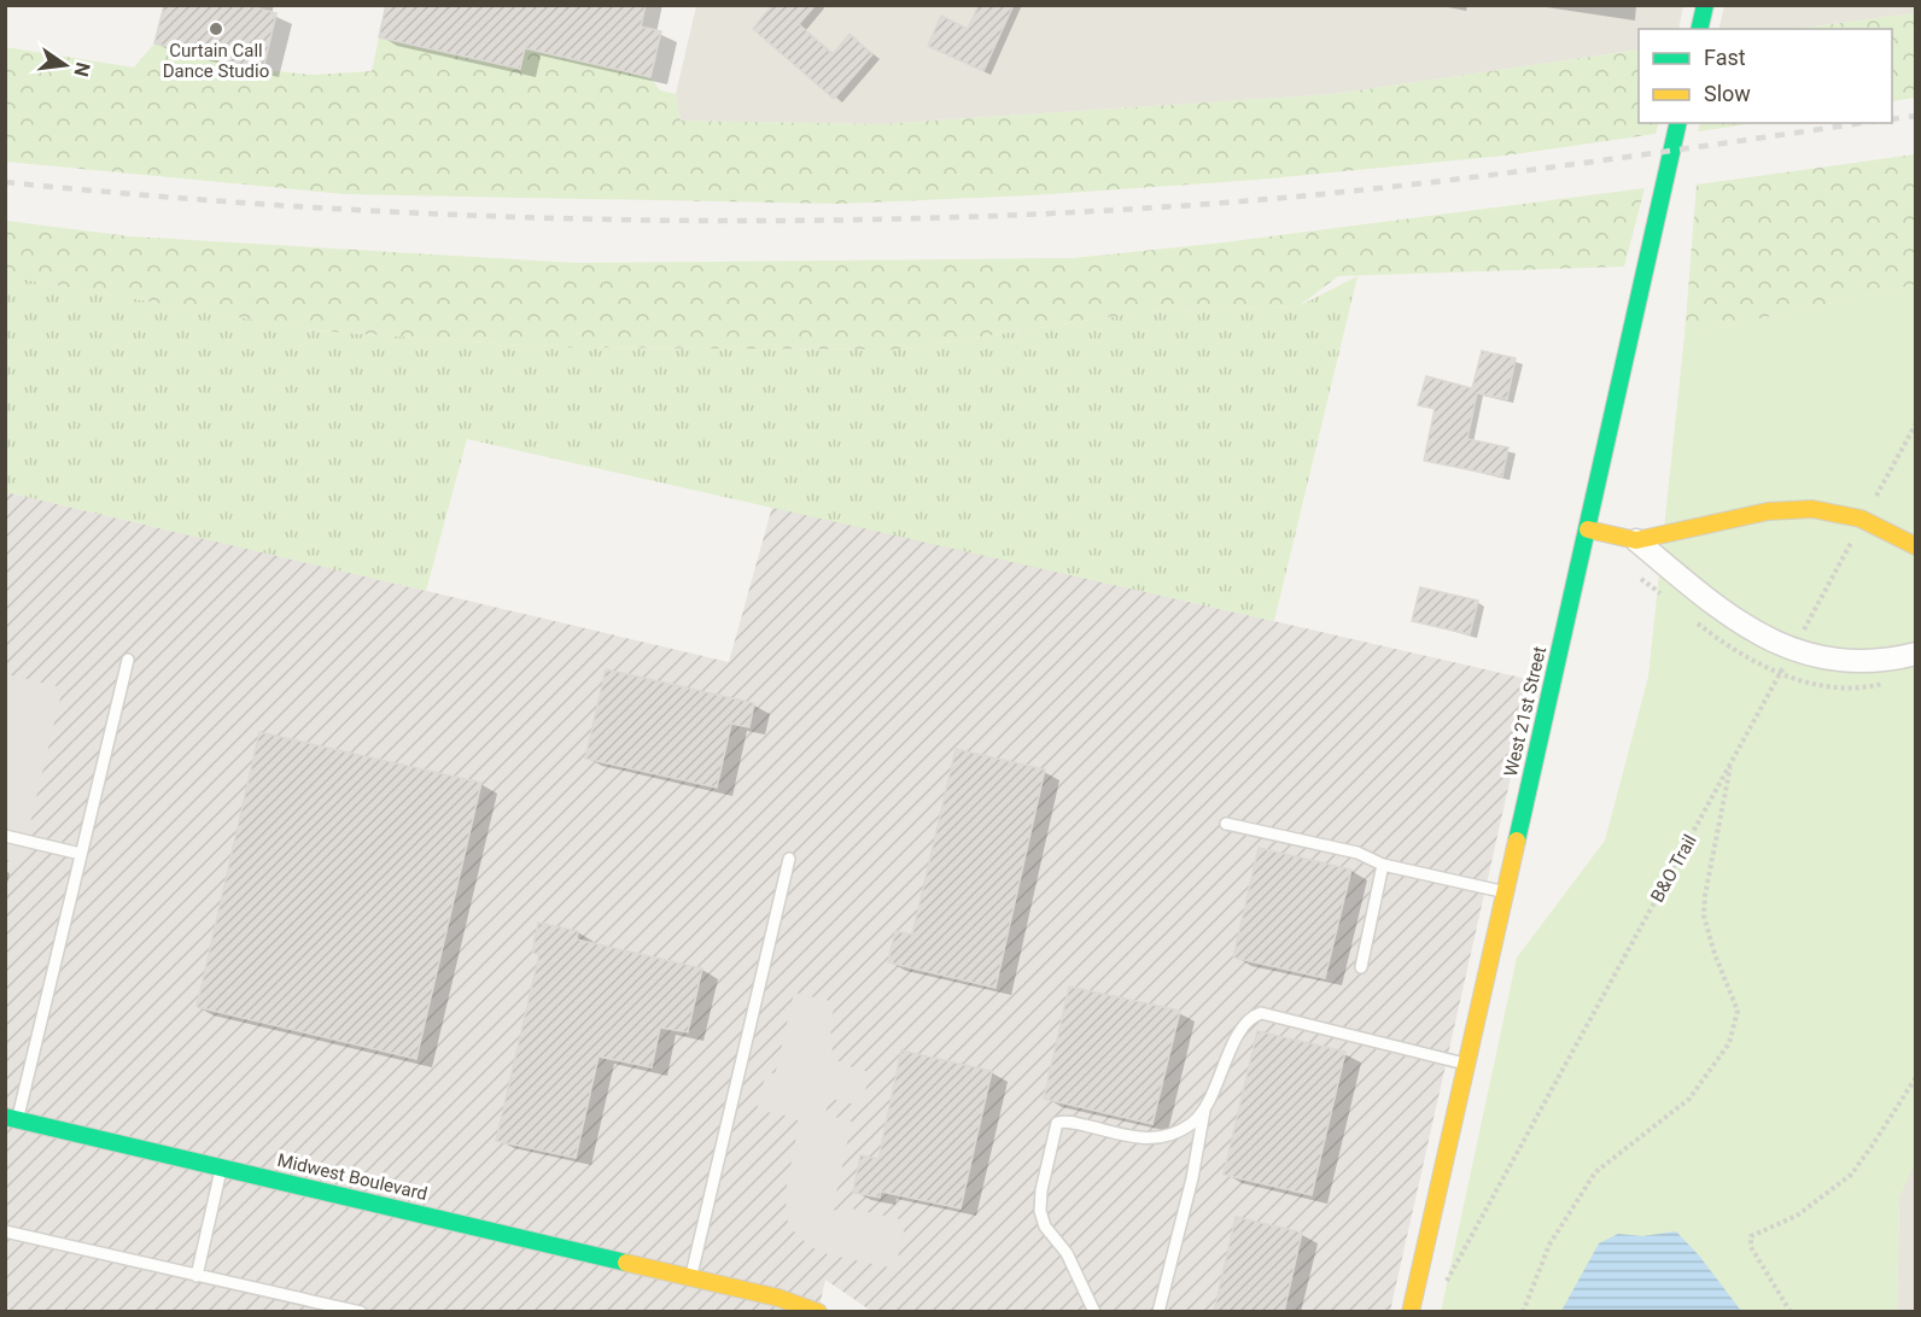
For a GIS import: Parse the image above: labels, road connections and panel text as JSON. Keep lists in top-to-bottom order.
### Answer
{
  "streets": {
    "street": ["West 21st Street", "Midwest Boulevard"],
    "path": ["B&O Trail"]
  },
  "places": ["Curtain Call Dance Studio"],
  "legend": ["Fast", "Slow"],
  "north": "right"
}
